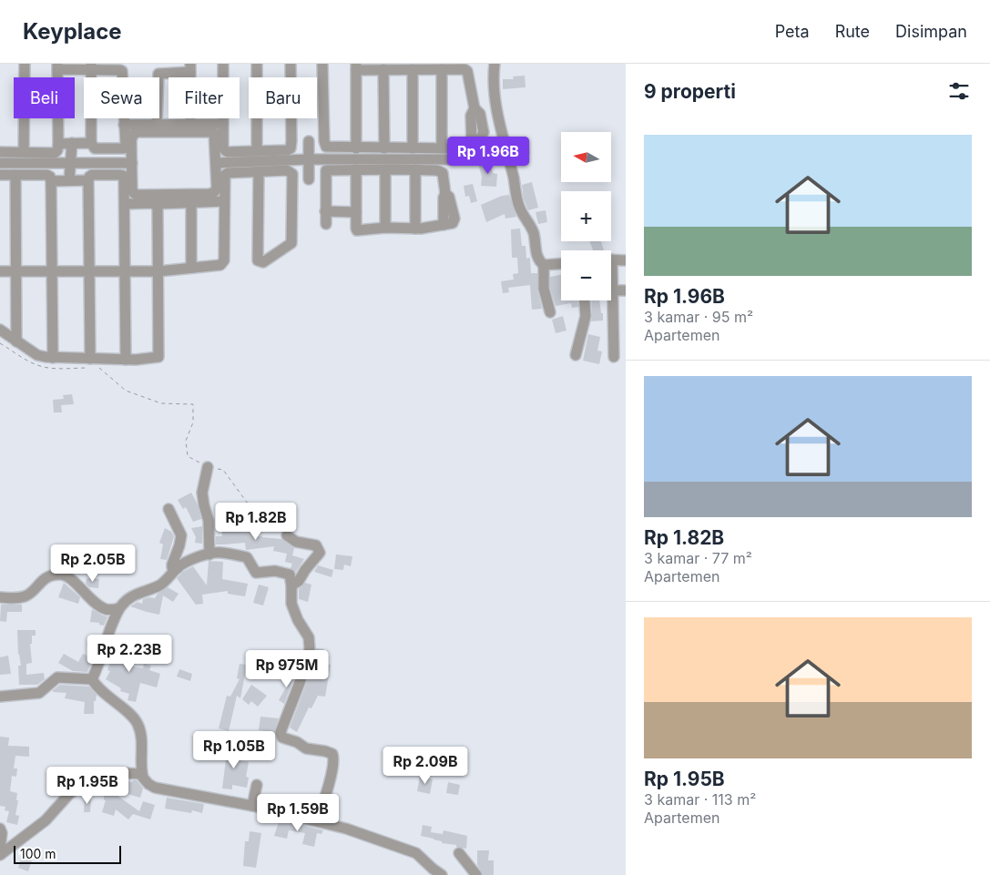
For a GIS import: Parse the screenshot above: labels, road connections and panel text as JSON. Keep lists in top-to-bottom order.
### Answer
{
  "scale_bar": "100 m",
  "north": "left",
  "page": {
    "header": "Keyplace",
    "nav": ["Peta", "Rute", "Disimpan"],
    "heading": "9 properti",
    "chip": [
      "Beli",
      "Sewa",
      "Filter",
      "Baru"
    ],
    "list": [
      {
        "name": "Rp 1.96B",
        "note": "3 kamar · 95 m² · Apartemen"
      },
      {
        "name": "Rp 1.82B",
        "note": "3 kamar · 77 m² · Apartemen"
      },
      {
        "name": "Rp 1.95B",
        "note": "3 kamar · 113 m² · Apartemen"
      }
    ],
    "map_buttons": ["+", "−"],
    "price": [
      "Rp 1.96B",
      "Rp 1.82B",
      "Rp 2.05B",
      "Rp 2.23B",
      "Rp 975M",
      "Rp 1.05B",
      "Rp 2.09B",
      "Rp 1.95B",
      "Rp 1.59B"
    ],
    "scale": "100 m"
  }
}
